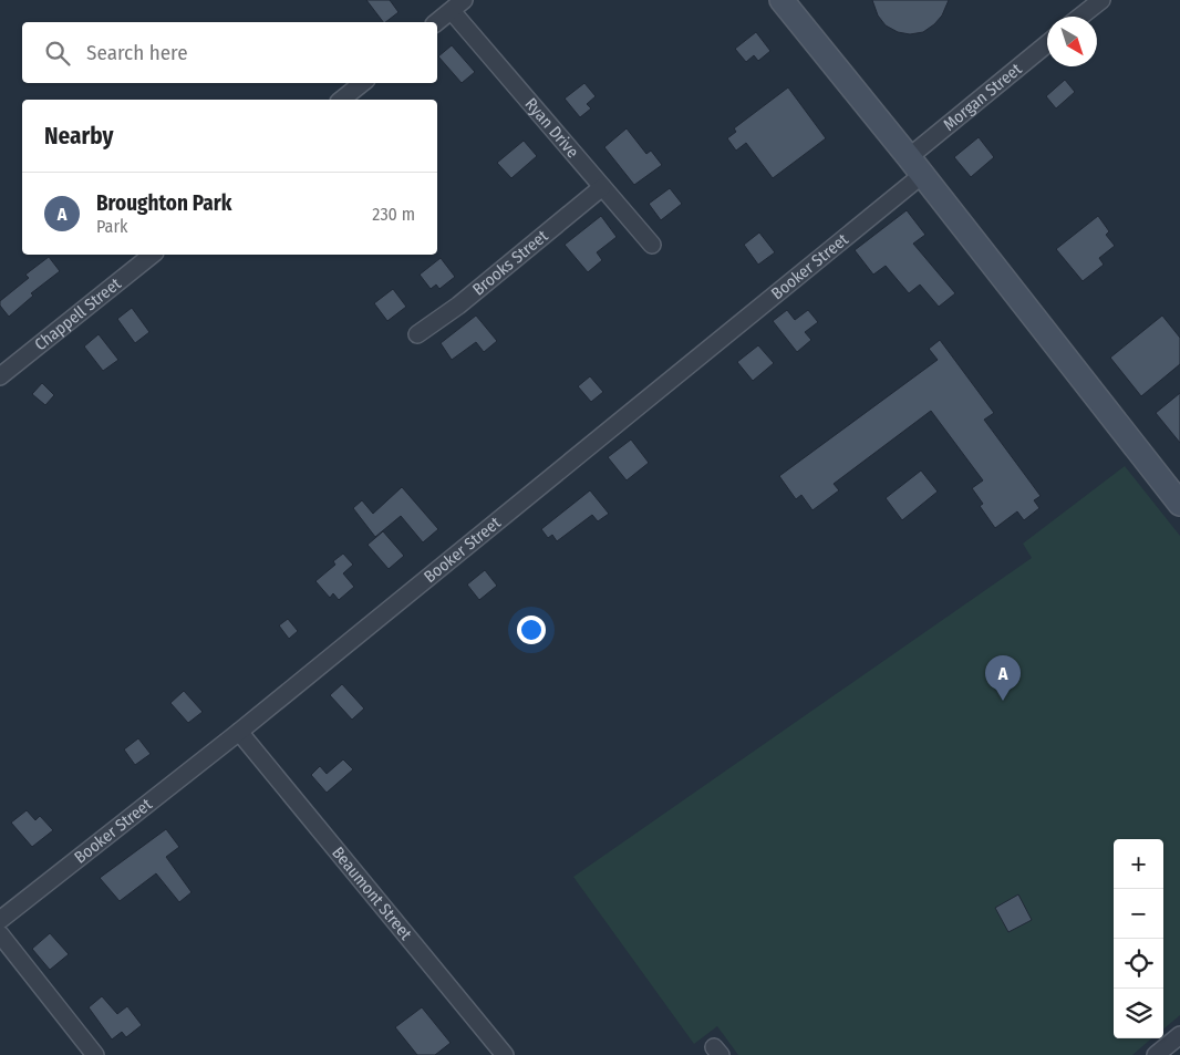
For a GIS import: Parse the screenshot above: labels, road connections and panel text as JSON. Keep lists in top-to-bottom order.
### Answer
{
  "streets": {
    "street": [
      "Morgan Street",
      "Ryan Drive",
      "Brooks Street",
      "Booker Street",
      "Chappell Street",
      "Beaumont Street"
    ]
  },
  "crossings": [
    ["Morgan Street", "Booker Street"],
    ["Ryan Drive", "Brooks Street"],
    ["Booker Street", "Beaumont Street"]
  ],
  "north": "bottom right",
  "page": {
    "search": "Search here",
    "heading": "Nearby",
    "list": [
      {
        "mark": "A",
        "name": "Broughton Park",
        "note": "Park",
        "value": "230 m"
      }
    ],
    "pins": "A",
    "map_buttons": ["+", "−"]
  }
}
